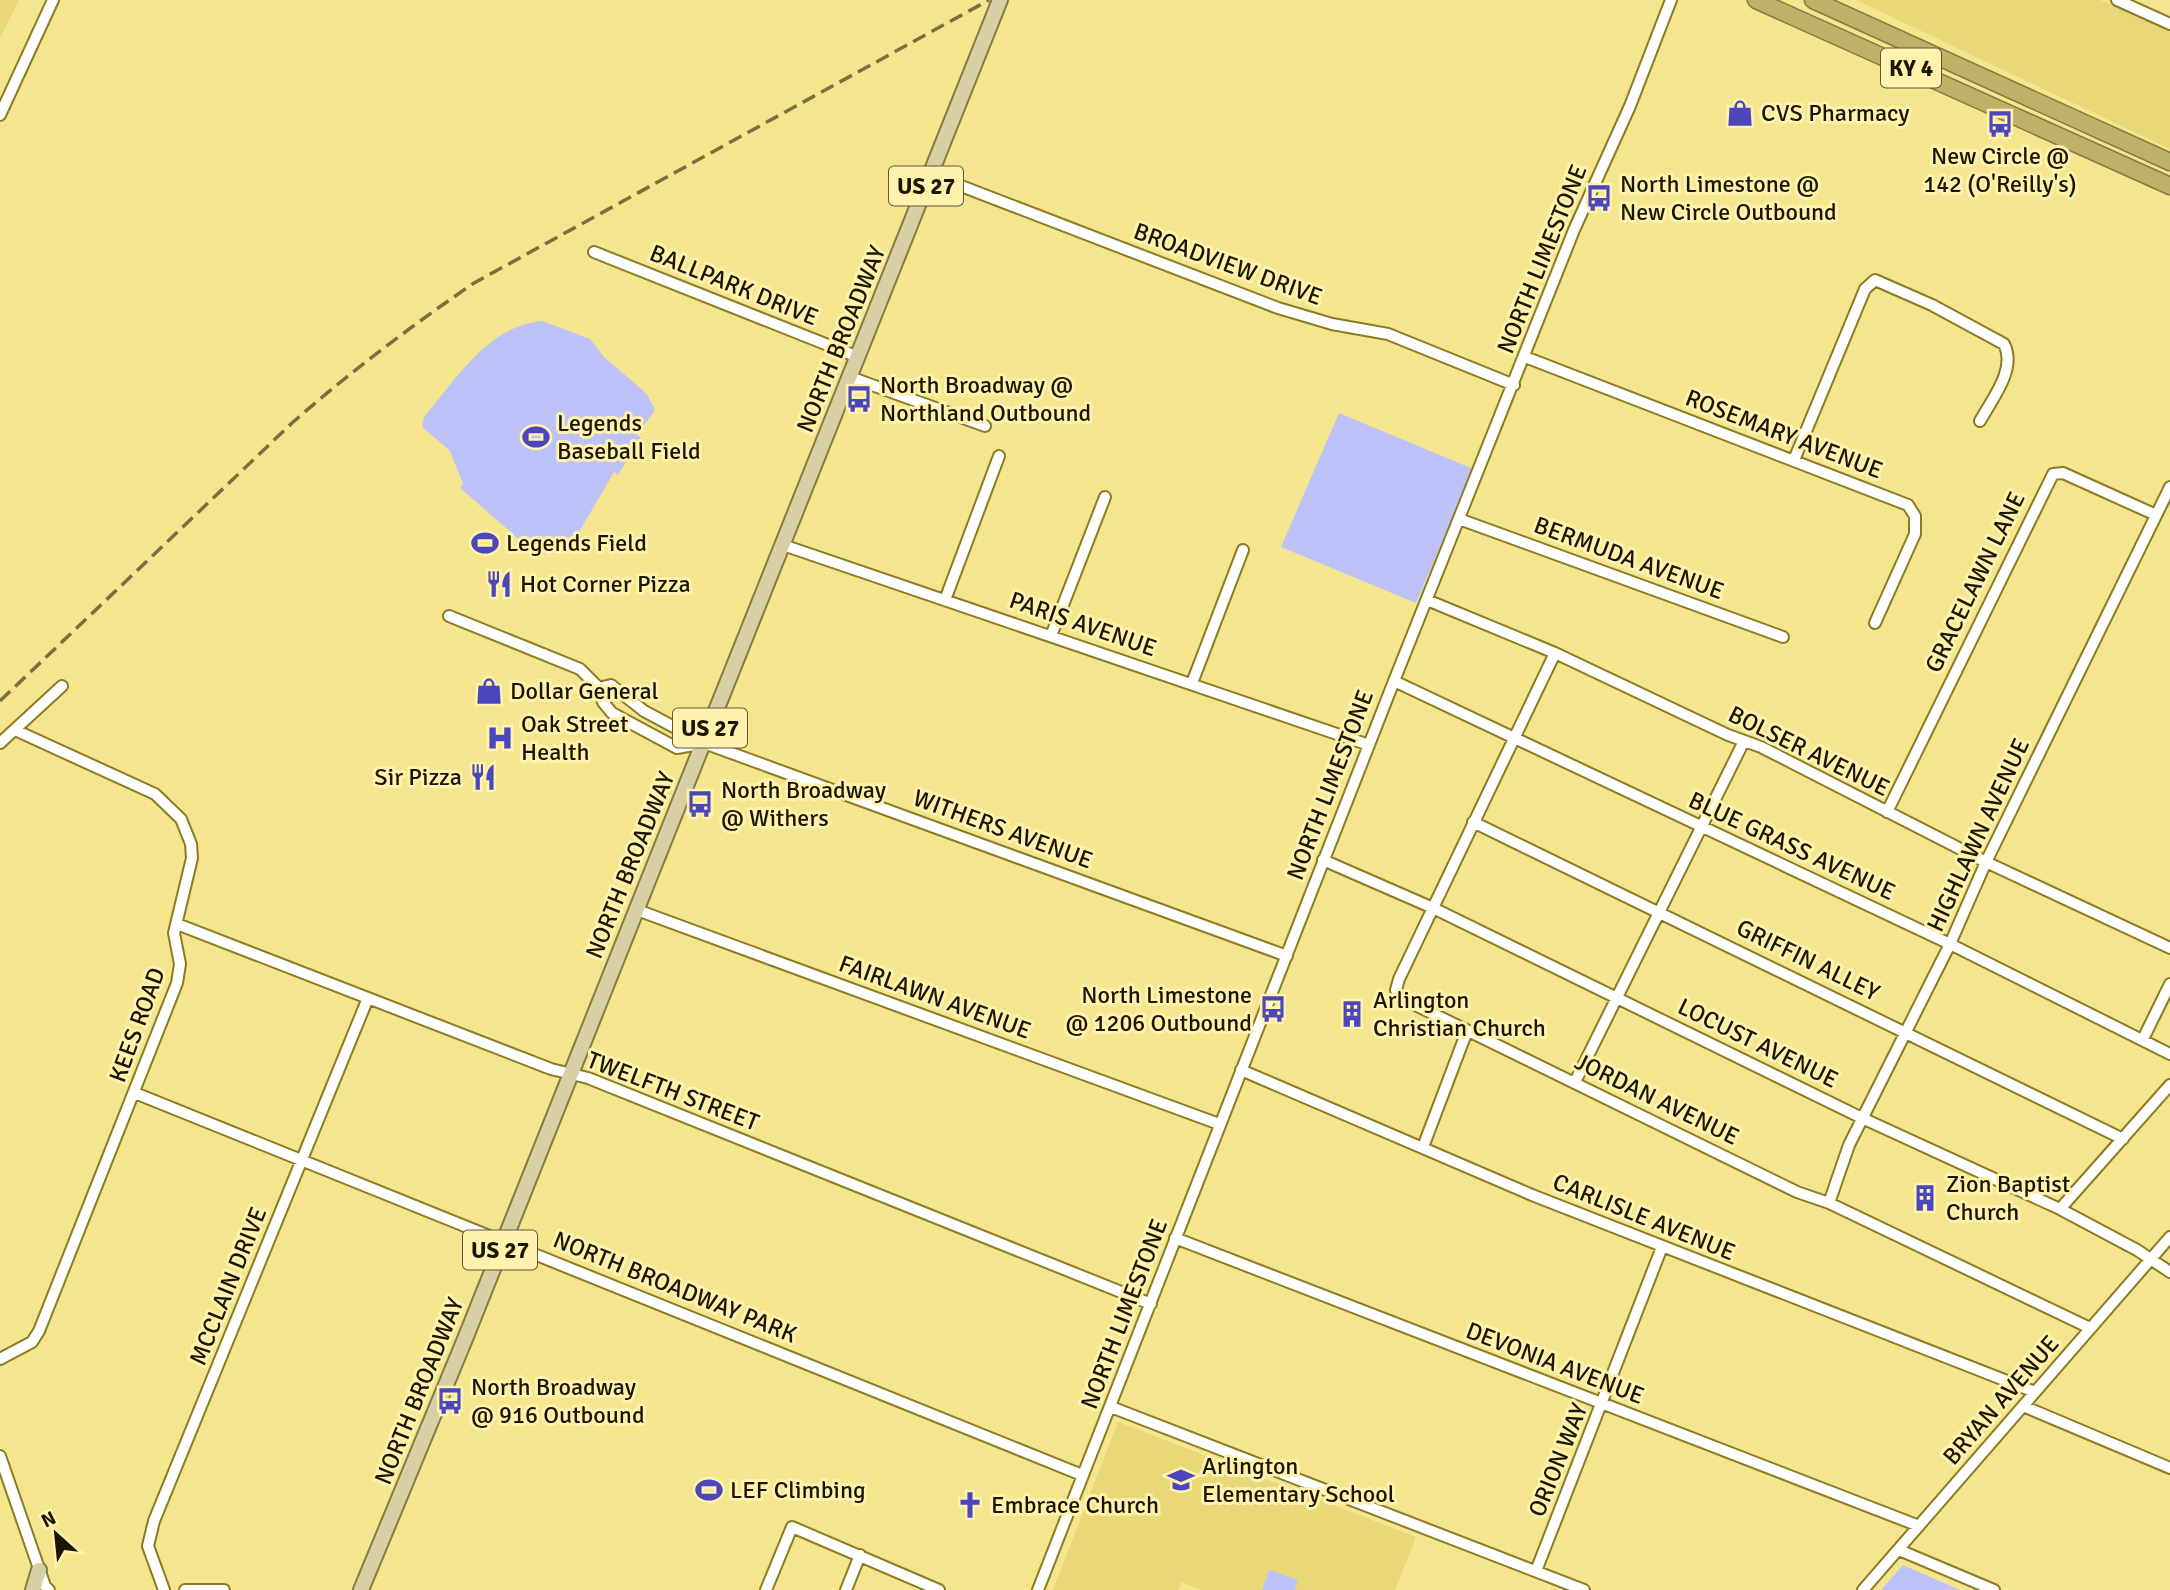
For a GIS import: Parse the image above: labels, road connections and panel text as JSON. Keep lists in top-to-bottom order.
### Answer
{
  "streets": {
    "highway": ["KY 4"],
    "main road": ["US 27", "NORTH BROADWAY"],
    "street": [
      "NORTH LIMESTONE",
      "BROADVIEW DRIVE",
      "BALLPARK DRIVE",
      "ROSEMARY AVENUE",
      "BERMUDA AVENUE",
      "GRACELAWN LANE",
      "PARIS AVENUE",
      "BOLSER AVENUE",
      "WITHERS AVENUE",
      "HIGHLAWN AVENUE",
      "BLUE GRASS AVENUE",
      "GRIFFIN ALLEY",
      "FAIRLAWN AVENUE",
      "KEES ROAD",
      "LOCUST AVENUE",
      "TWELFTH STREET",
      "JORDAN AVENUE",
      "CARLISLE AVENUE",
      "MCCLAIN DRIVE",
      "NORTH BROADWAY PARK",
      "DEVONIA AVENUE",
      "BRYAN AVENUE",
      "ORION WAY"
    ]
  },
  "crossings": [
    ["NORTH LIMESTONE", "BROADVIEW DRIVE"],
    ["NORTH LIMESTONE", "ROSEMARY AVENUE"],
    ["NORTH LIMESTONE", "BERMUDA AVENUE"],
    ["NORTH LIMESTONE", "PARIS AVENUE"],
    ["NORTH LIMESTONE", "BOLSER AVENUE"],
    ["NORTH LIMESTONE", "WITHERS AVENUE"],
    ["NORTH LIMESTONE", "BLUE GRASS AVENUE"],
    ["NORTH LIMESTONE", "FAIRLAWN AVENUE"],
    ["NORTH LIMESTONE", "LOCUST AVENUE"],
    ["NORTH LIMESTONE", "TWELFTH STREET"],
    ["NORTH LIMESTONE", "CARLISLE AVENUE"],
    ["NORTH LIMESTONE", "NORTH BROADWAY PARK"],
    ["NORTH LIMESTONE", "DEVONIA AVENUE"],
    ["BROADVIEW DRIVE", "NORTH BROADWAY"],
    ["BALLPARK DRIVE", "NORTH BROADWAY"],
    ["NORTH BROADWAY", "PARIS AVENUE"],
    ["NORTH BROADWAY", "WITHERS AVENUE"],
    ["NORTH BROADWAY", "FAIRLAWN AVENUE"],
    ["NORTH BROADWAY", "TWELFTH STREET"],
    ["NORTH BROADWAY", "NORTH BROADWAY PARK"],
    ["GRACELAWN LANE", "BOLSER AVENUE"],
    ["GRACELAWN LANE", "HIGHLAWN AVENUE"],
    ["BOLSER AVENUE", "HIGHLAWN AVENUE"],
    ["BOLSER AVENUE", "JORDAN AVENUE"],
    ["HIGHLAWN AVENUE", "BLUE GRASS AVENUE"],
    ["HIGHLAWN AVENUE", "GRIFFIN ALLEY"],
    ["HIGHLAWN AVENUE", "LOCUST AVENUE"],
    ["HIGHLAWN AVENUE", "JORDAN AVENUE"],
    ["BLUE GRASS AVENUE", "JORDAN AVENUE"],
    ["GRIFFIN ALLEY", "JORDAN AVENUE"],
    ["KEES ROAD", "TWELFTH STREET"],
    ["KEES ROAD", "NORTH BROADWAY PARK"],
    ["LOCUST AVENUE", "JORDAN AVENUE"],
    ["LOCUST AVENUE", "BRYAN AVENUE"],
    ["TWELFTH STREET", "MCCLAIN DRIVE"],
    ["JORDAN AVENUE", "BRYAN AVENUE"],
    ["CARLISLE AVENUE", "BRYAN AVENUE"],
    ["CARLISLE AVENUE", "ORION WAY"],
    ["MCCLAIN DRIVE", "NORTH BROADWAY PARK"],
    ["DEVONIA AVENUE", "BRYAN AVENUE"],
    ["DEVONIA AVENUE", "ORION WAY"]
  ],
  "places": {
    "shop": ["CVS Pharmacy", "Dollar General"],
    "bus stop": [
      "New Circle @ 142 (O'Reilly's)",
      "North Limestone @ New Circle Outbound",
      "North Broadway @ Northland Outbound",
      "North Broadway @ Withers",
      "North Limestone @ 1206 Outbound",
      "North Broadway @ 916 Outbound"
    ],
    "sports": ["Legends Baseball Field", "Legends Field", "LEF Climbing"],
    "restaurant": ["Hot Corner Pizza", "Sir Pizza"],
    "hospital": ["Oak Street Health"],
    "building": ["Arlington Christian Church", "Zion Baptist Church"],
    "school or university": ["Arlington Elementary School"],
    "church": ["Embrace Church"]
  },
  "north": "top left"
}
